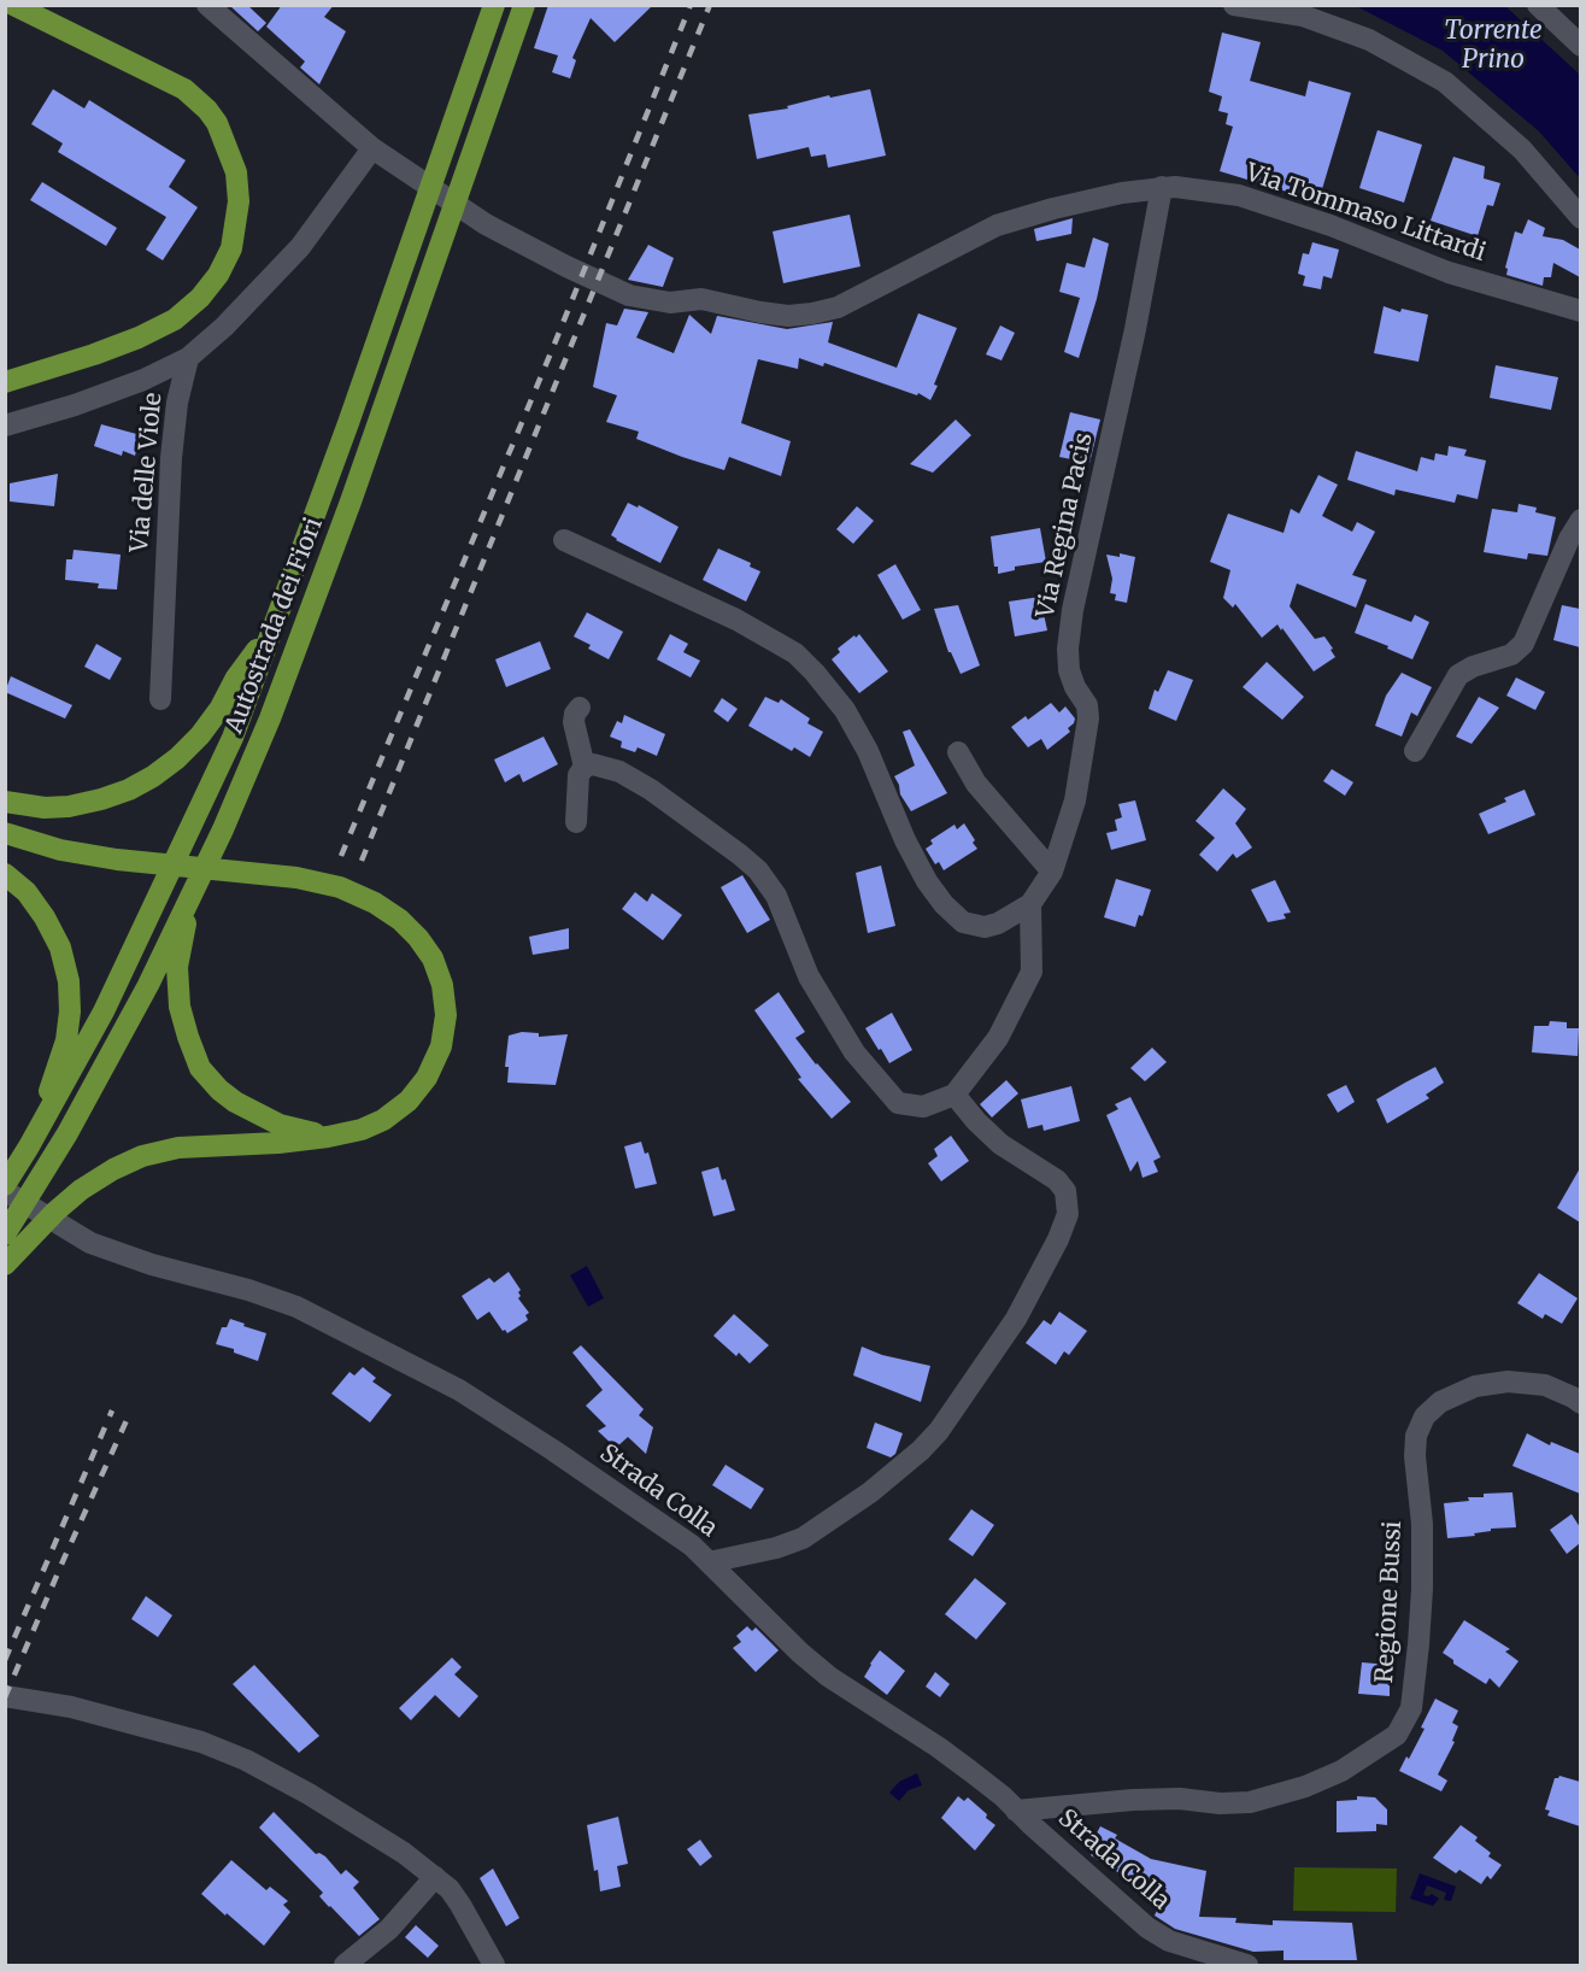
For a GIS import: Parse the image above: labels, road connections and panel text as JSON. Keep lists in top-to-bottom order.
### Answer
{
  "streets": {
    "highway": ["Autostrada dei Fiori"],
    "street": [
      "Via Tommaso Littardi",
      "Via delle Viole",
      "Via Regina Pacis",
      "Strada Colla",
      "Regione Bussi"
    ]
  },
  "crossings": [
    ["Via Tommaso Littardi", "Via Regina Pacis"],
    ["Strada Colla", "Regione Bussi"]
  ],
  "water": ["Torrente Prino"]
}
